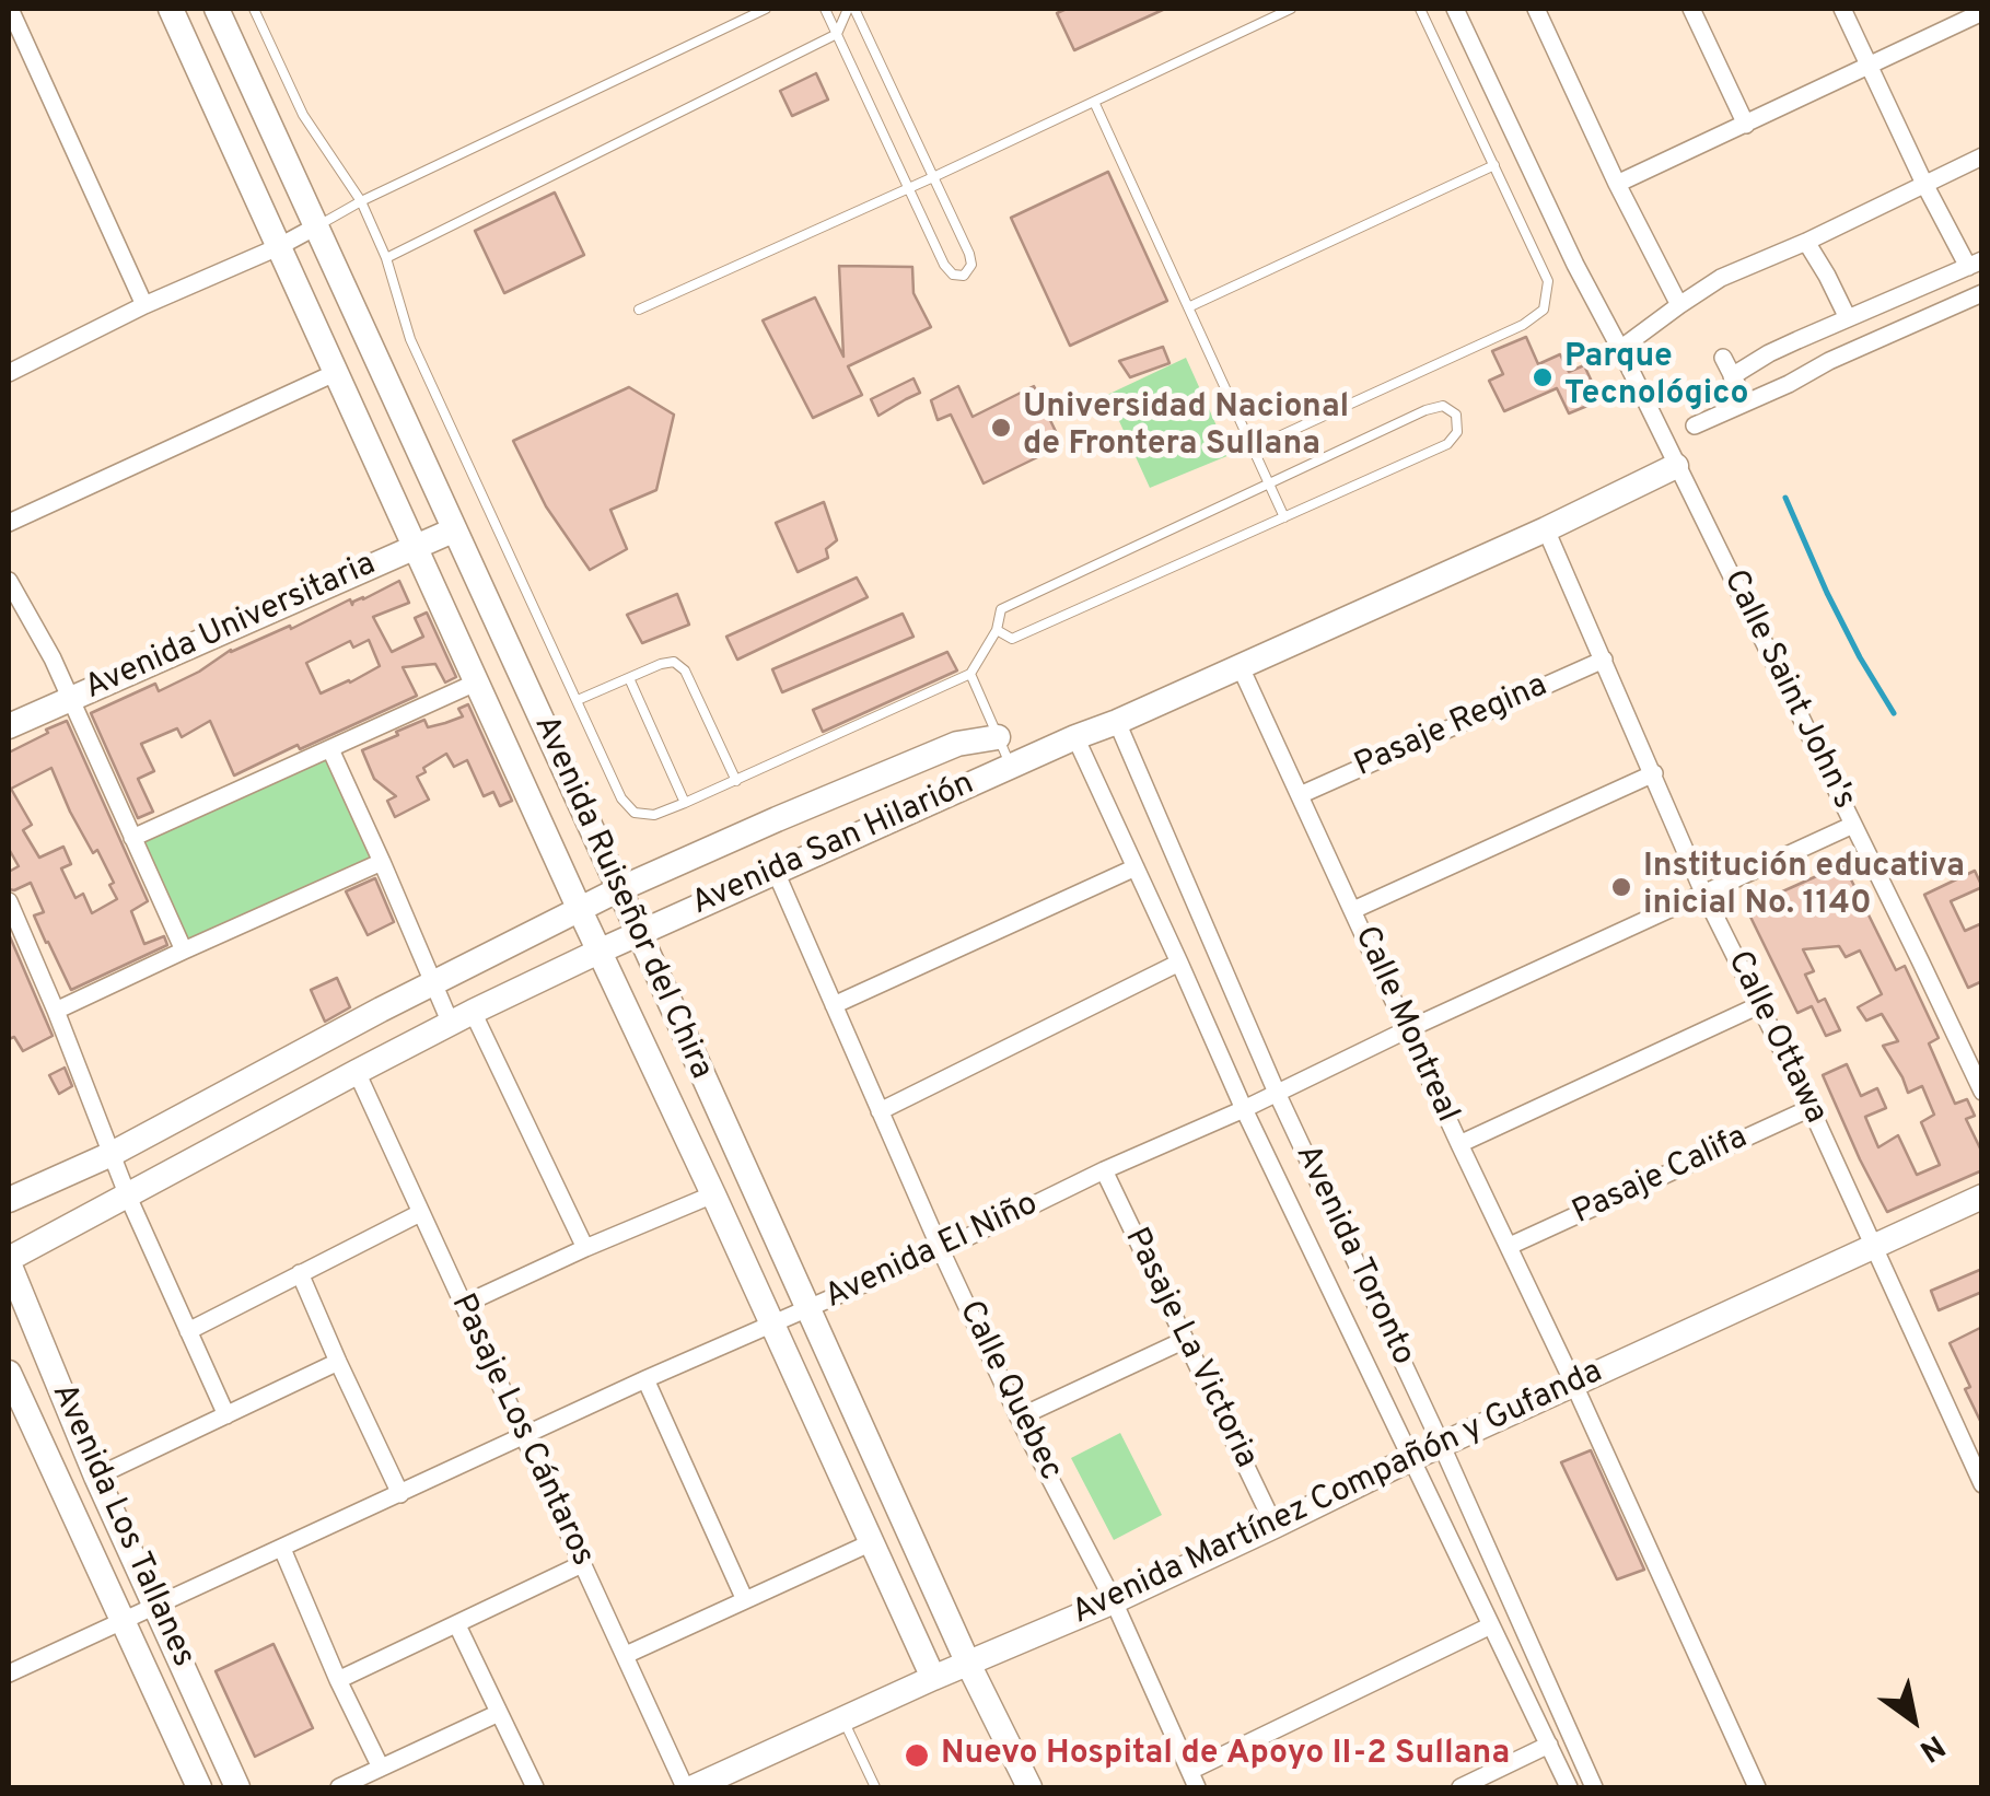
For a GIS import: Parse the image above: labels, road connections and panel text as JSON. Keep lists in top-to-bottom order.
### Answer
{
  "streets": {
    "street": [
      "Avenida Universitaria",
      "Calle Saint John's",
      "Pasaje Regina",
      "Avenida San Hilarión",
      "Avenida Ruiseñor del Chira",
      "Calle Montreal",
      "Calle Ottawa",
      "Pasaje Califa",
      "Avenida El Niño",
      "Avenida Toronto",
      "Pasaje La Victoria",
      "Calle Quebec",
      "Pasaje Los Cántaros",
      "Avenida Martínez Compañón y Gufanda",
      "Avenida Los Tallanes"
    ]
  },
  "crossings": [
    ["Avenida Universitaria", "Avenida Ruiseñor del Chira"],
    ["Calle Saint John's", "Avenida San Hilarión"],
    ["Calle Saint John's", "Avenida El Niño"],
    ["Pasaje Regina", "Calle Montreal"],
    ["Pasaje Regina", "Calle Ottawa"],
    ["Avenida San Hilarión", "Avenida Ruiseñor del Chira"],
    ["Avenida San Hilarión", "Calle Montreal"],
    ["Avenida San Hilarión", "Calle Ottawa"],
    ["Avenida San Hilarión", "Avenida Toronto"],
    ["Avenida San Hilarión", "Calle Quebec"],
    ["Avenida San Hilarión", "Pasaje Los Cántaros"],
    ["Avenida San Hilarión", "Avenida Los Tallanes"],
    ["Avenida Ruiseñor del Chira", "Avenida El Niño"],
    ["Avenida Ruiseñor del Chira", "Avenida Martínez Compañón y Gufanda"],
    ["Calle Montreal", "Pasaje Califa"],
    ["Calle Montreal", "Avenida El Niño"],
    ["Calle Montreal", "Avenida Martínez Compañón y Gufanda"],
    ["Calle Ottawa", "Pasaje Califa"],
    ["Calle Ottawa", "Avenida El Niño"],
    ["Calle Ottawa", "Avenida Martínez Compañón y Gufanda"],
    ["Avenida El Niño", "Avenida Toronto"],
    ["Avenida El Niño", "Pasaje La Victoria"],
    ["Avenida El Niño", "Calle Quebec"],
    ["Avenida El Niño", "Pasaje Los Cántaros"],
    ["Avenida El Niño", "Avenida Los Tallanes"],
    ["Avenida Toronto", "Avenida Martínez Compañón y Gufanda"],
    ["Pasaje La Victoria", "Avenida Martínez Compañón y Gufanda"],
    ["Calle Quebec", "Avenida Martínez Compañón y Gufanda"]
  ],
  "places": [
    "Parque Tecnológico",
    "Universidad Nacional de Frontera Sullana",
    "Institución educativa inicial No. 1140",
    "Nuevo Hospital de Apoyo II-2 Sullana"
  ],
  "north": "bottom right"
}
